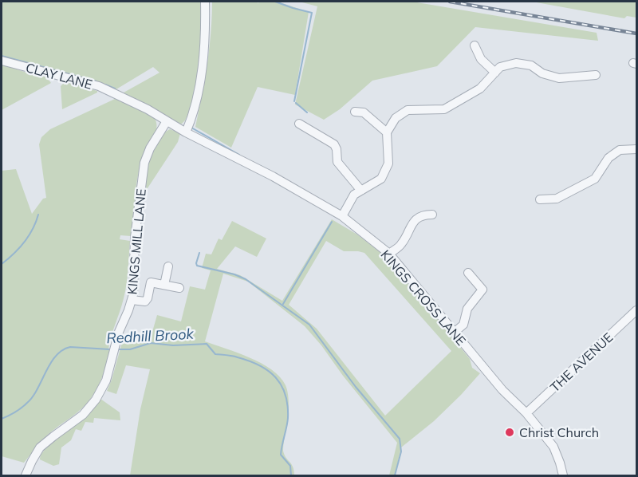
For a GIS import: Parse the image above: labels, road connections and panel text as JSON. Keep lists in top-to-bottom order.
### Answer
{
  "streets": {
    "street": [
      "CLAY LANE",
      "KINGS MILL LANE",
      "KINGS CROSS LANE",
      "THE AVENUE"
    ]
  },
  "crossings": [
    ["CLAY LANE", "KINGS MILL LANE"],
    ["CLAY LANE", "KINGS CROSS LANE"],
    ["KINGS MILL LANE", "KINGS CROSS LANE"],
    ["KINGS CROSS LANE", "THE AVENUE"]
  ],
  "water": ["Redhill Brook"],
  "places": ["Christ Church"]
}
